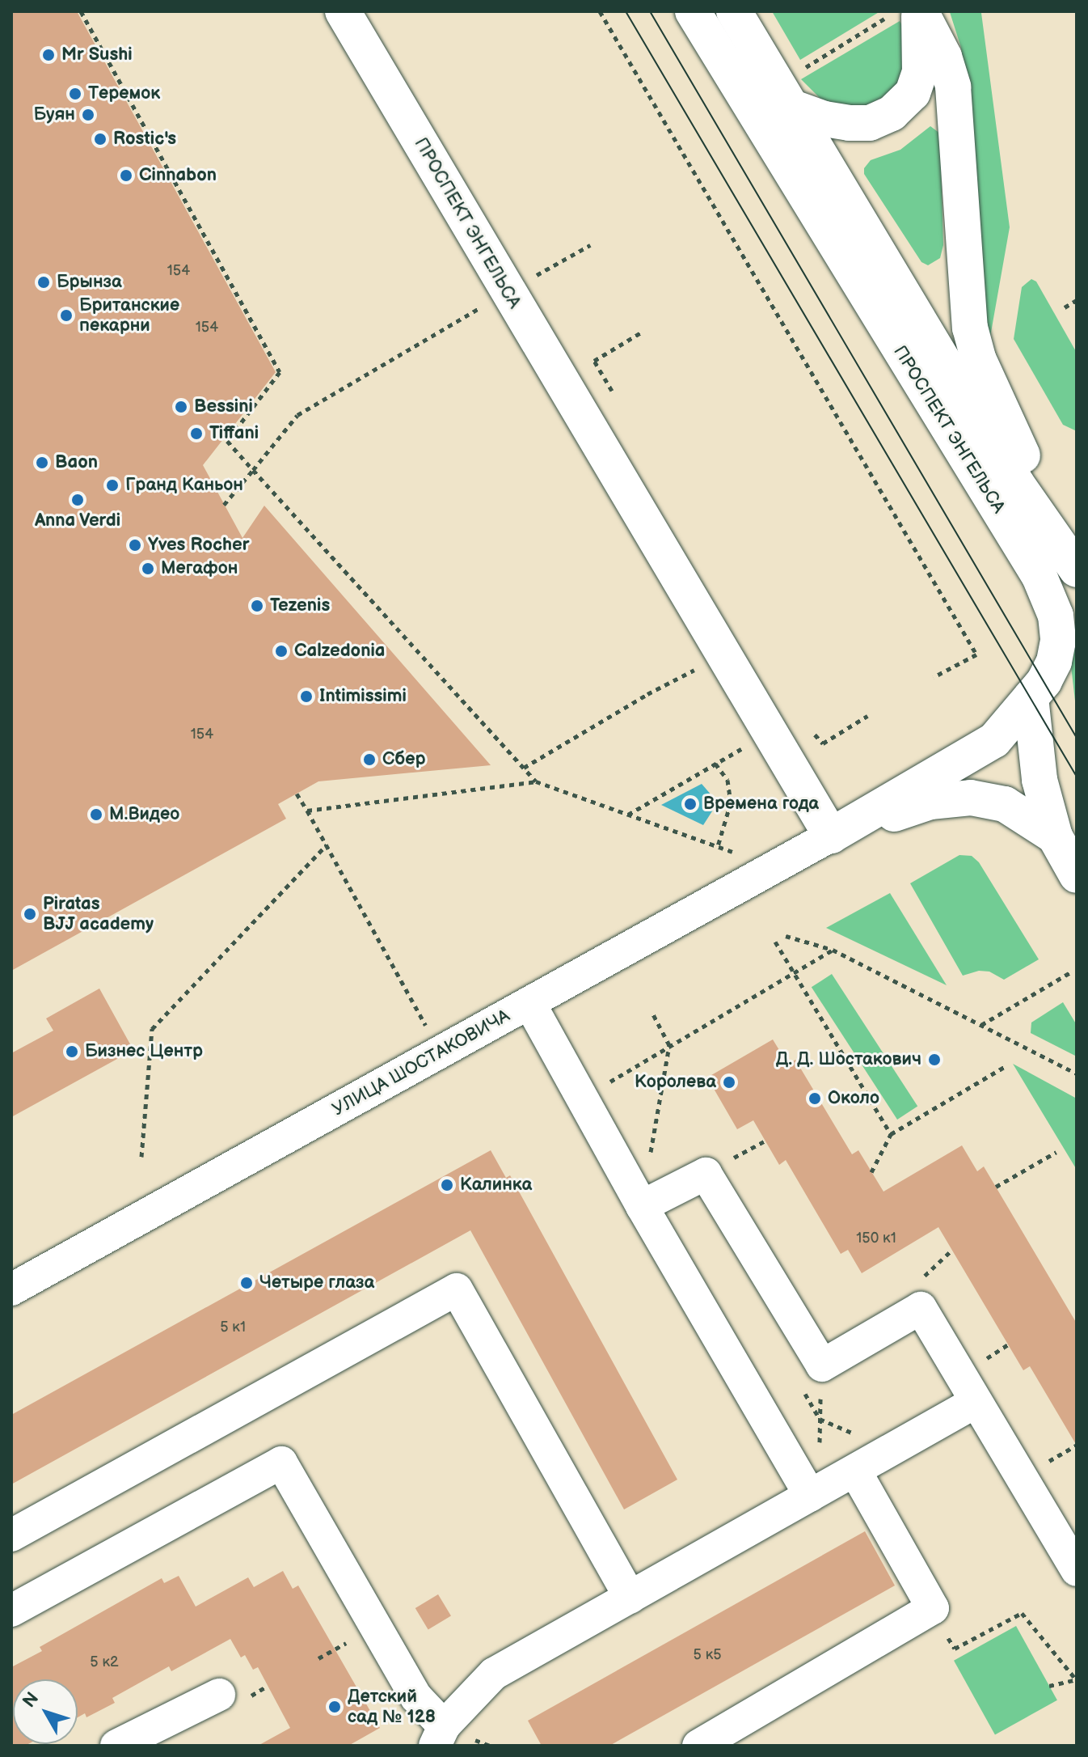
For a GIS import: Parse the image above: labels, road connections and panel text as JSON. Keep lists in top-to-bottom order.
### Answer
{
  "streets": {
    "main road": ["ПРОСПЕКТ ЭНГЕЛЬСА", "УЛИЦА ШОСТАКОВИЧА"]
  },
  "crossings": [
    ["ПРОСПЕКТ ЭНГЕЛЬСА", "УЛИЦА ШОСТАКОВИЧА"]
  ],
  "places": [
    "Mr Sushi",
    "Теремок",
    "Буян",
    "Rostic's",
    "Cinnabon",
    "Брынза",
    "Британские пекарни",
    "Bessini",
    "Tiffani",
    "Baon",
    "Гранд Каньон",
    "Anna Verdi",
    "Yves Rocher",
    "Мегафон",
    "Tezenis",
    "Calzedonia",
    "Intimissimi",
    "Сбер",
    "Времена года",
    "М.Видео",
    "Piratas BJJ academy",
    "Бизнес Центр",
    "Д. Д. Шостакович",
    "Королева",
    "Около",
    "Калинка",
    "Четыре глаза",
    "Детский сад № 128"
  ],
  "house_numbers": [
    "154",
    "154",
    "154",
    "150 к1",
    "5 к1",
    "5 к5",
    "5 к2"
  ],
  "north": "top left"
}
